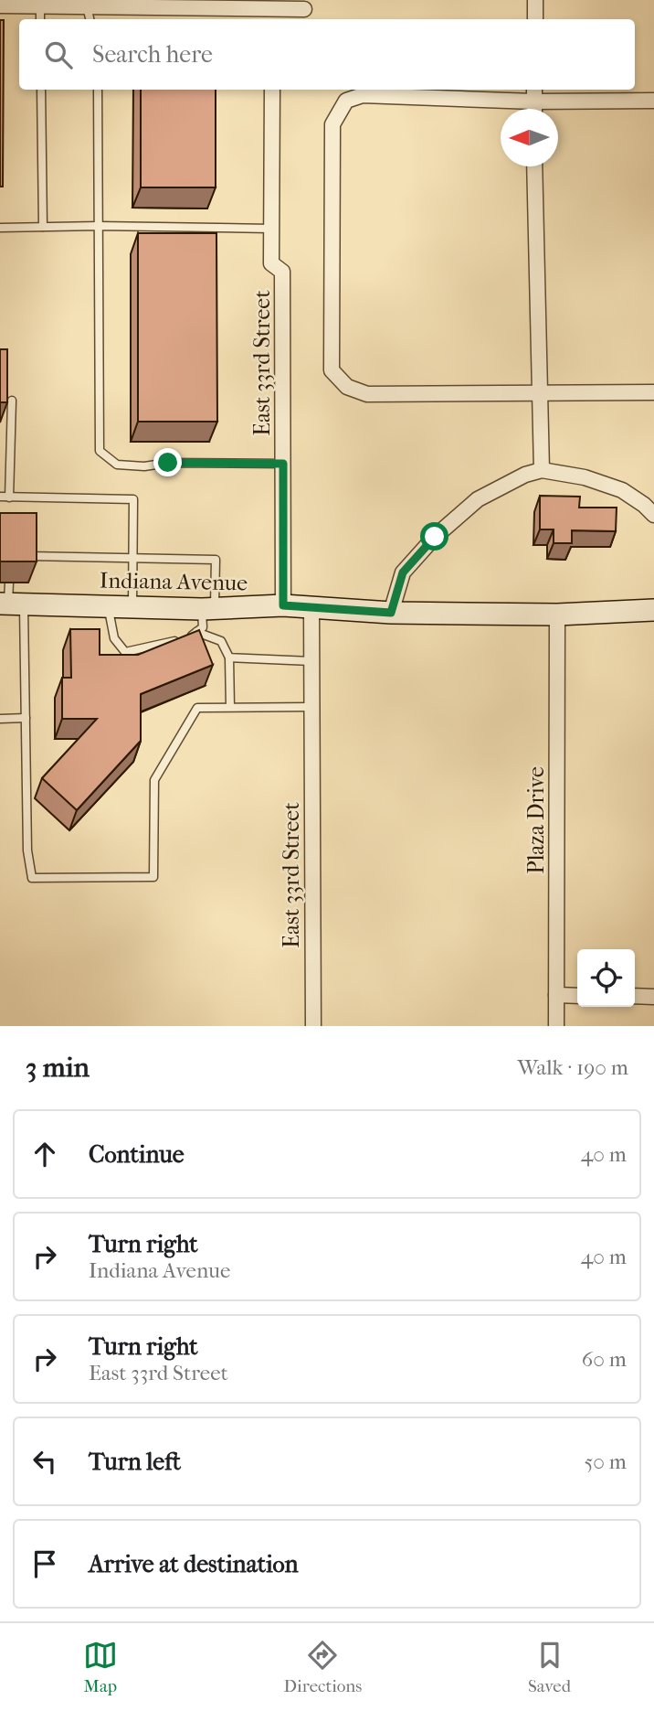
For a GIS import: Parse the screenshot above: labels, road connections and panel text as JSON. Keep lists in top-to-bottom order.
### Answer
{
  "streets": {
    "street": ["East 33rd Street", "Indiana Avenue", "Plaza Drive"]
  },
  "crossings": [
    ["East 33rd Street", "Indiana Avenue"],
    ["Indiana Avenue", "Plaza Drive"]
  ],
  "north": "left",
  "page": {
    "search": "Search here",
    "heading": ["3 min", "Walk · 190 m"],
    "list": [
      ["Continue", "40 m"],
      ["Turn right", "Indiana Avenue", "40 m"],
      ["Turn right", "East 33rd Street", "60 m"],
      ["Turn left", "50 m"],
      "Arrive at destination"
    ],
    "nav": ["Map", "Directions", "Saved"]
  }
}
